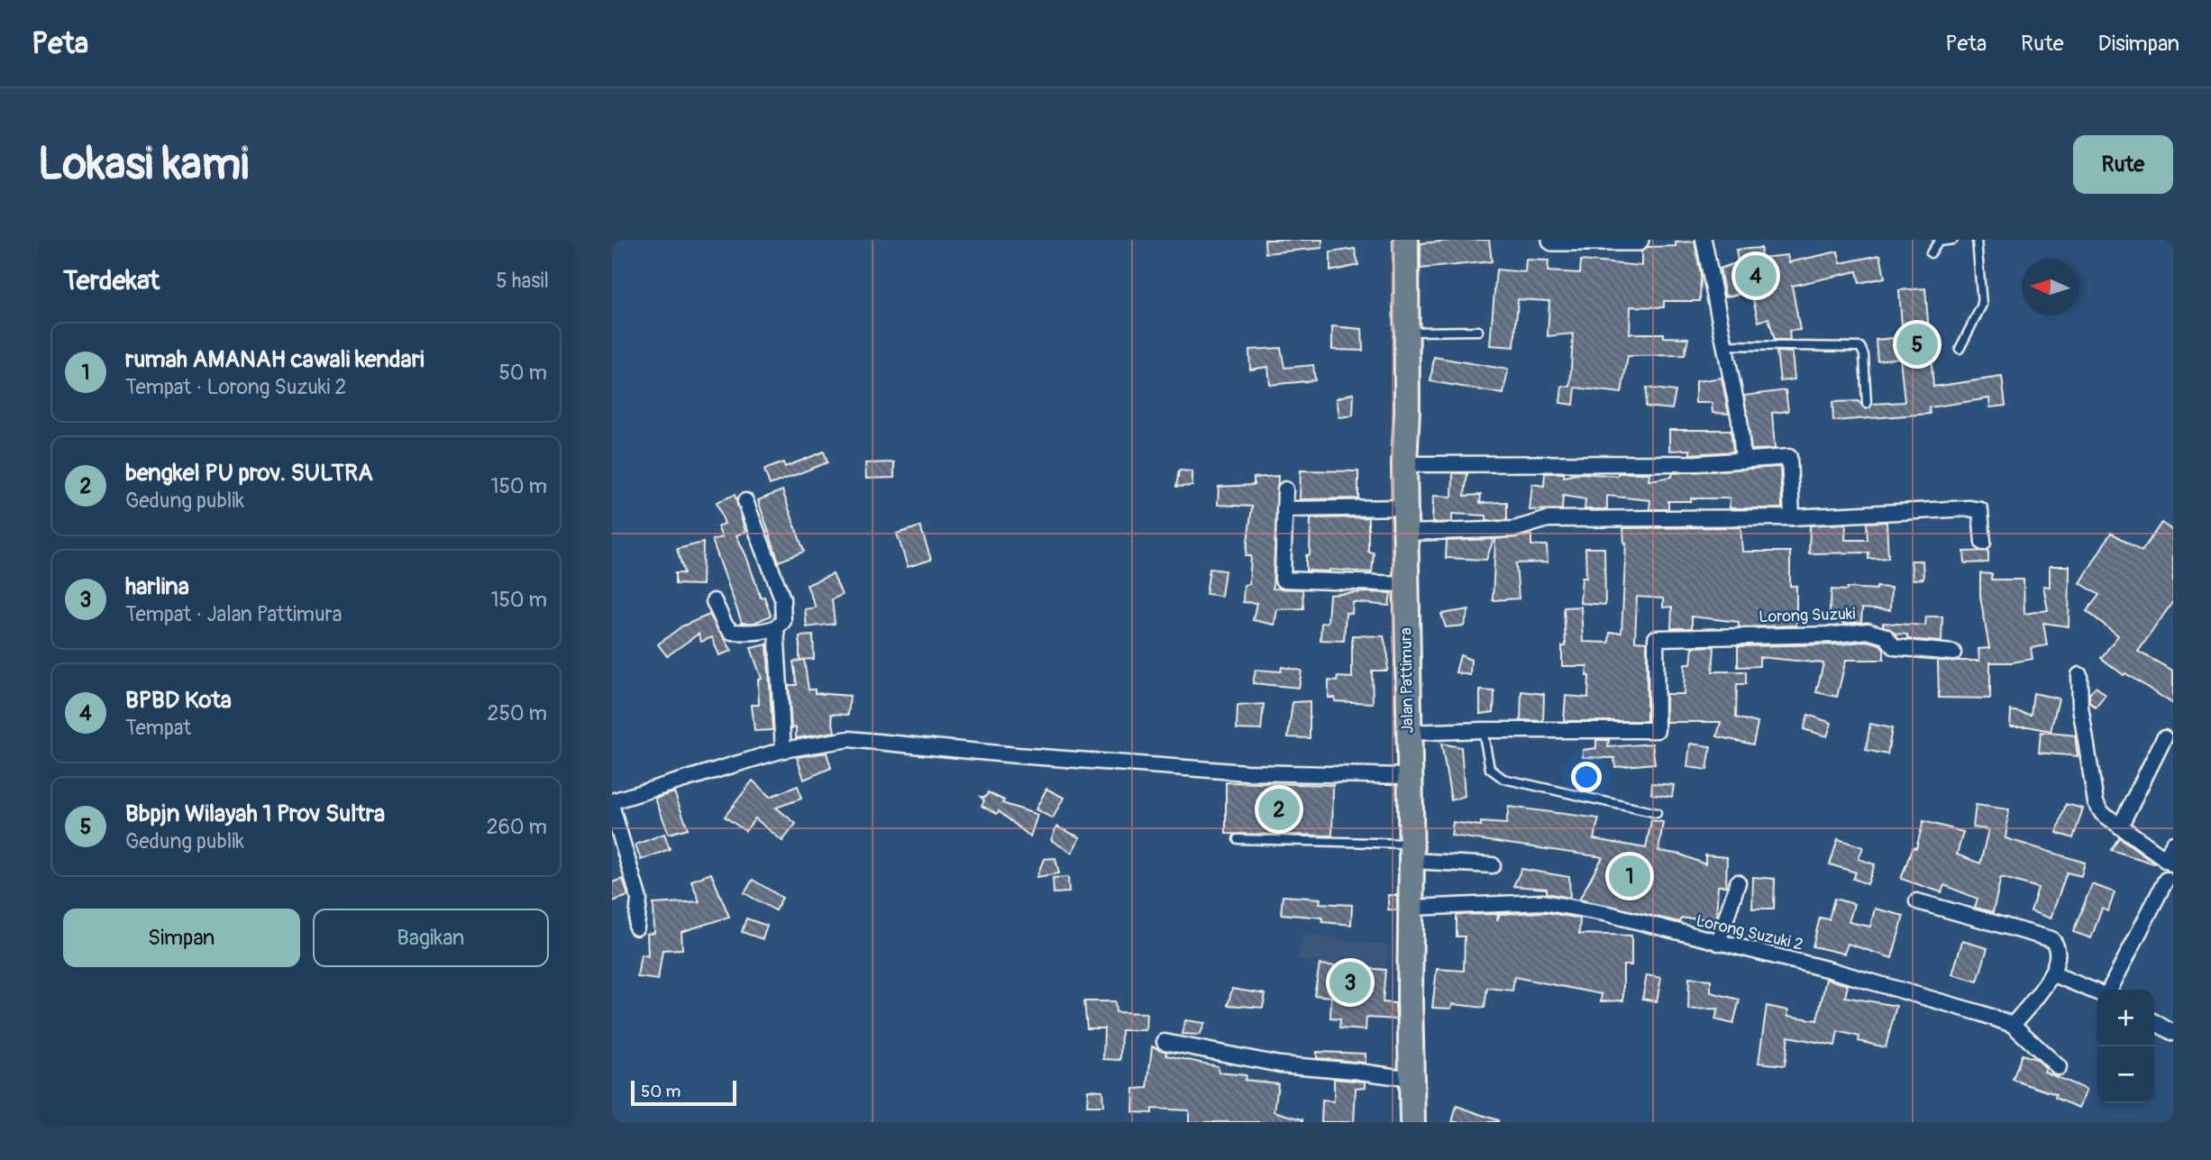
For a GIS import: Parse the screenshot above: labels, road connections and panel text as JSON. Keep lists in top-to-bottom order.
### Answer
{
  "streets": {
    "highway": ["Jalan Pattimura"],
    "street": ["Lorong Suzuki", "Lorong Suzuki 2"]
  },
  "crossings": [
    ["Jalan Pattimura", "Lorong Suzuki 2"]
  ],
  "scale_bar": "50 m",
  "north": "left",
  "page": {
    "header": "Peta",
    "nav": ["Peta", "Rute", "Disimpan"],
    "buttons": [
      "Rute",
      ["Simpan", "Bagikan"]
    ],
    "title": "Lokasi kami",
    "heading": ["Terdekat", "5 hasil"],
    "pins": [
      "4",
      "5",
      "2",
      "1",
      "3"
    ],
    "list": [
      {
        "mark": "1",
        "name": "rumah AMANAH cawali kendari",
        "note": "Tempat · Lorong Suzuki 2",
        "value": "50 m"
      },
      {
        "mark": "2",
        "name": "bengkel PU prov. SULTRA",
        "note": "Gedung publik",
        "value": "150 m"
      },
      {
        "mark": "3",
        "name": "harlina",
        "note": "Tempat · Jalan Pattimura",
        "value": "150 m"
      },
      {
        "mark": "4",
        "name": "BPBD Kota",
        "note": "Tempat",
        "value": "250 m"
      },
      {
        "mark": "5",
        "name": "Bbpjn Wilayah 1 Prov Sultra",
        "note": "Gedung publik",
        "value": "260 m"
      }
    ],
    "map_buttons": ["+", "−"],
    "scale": "50 m"
  }
}
